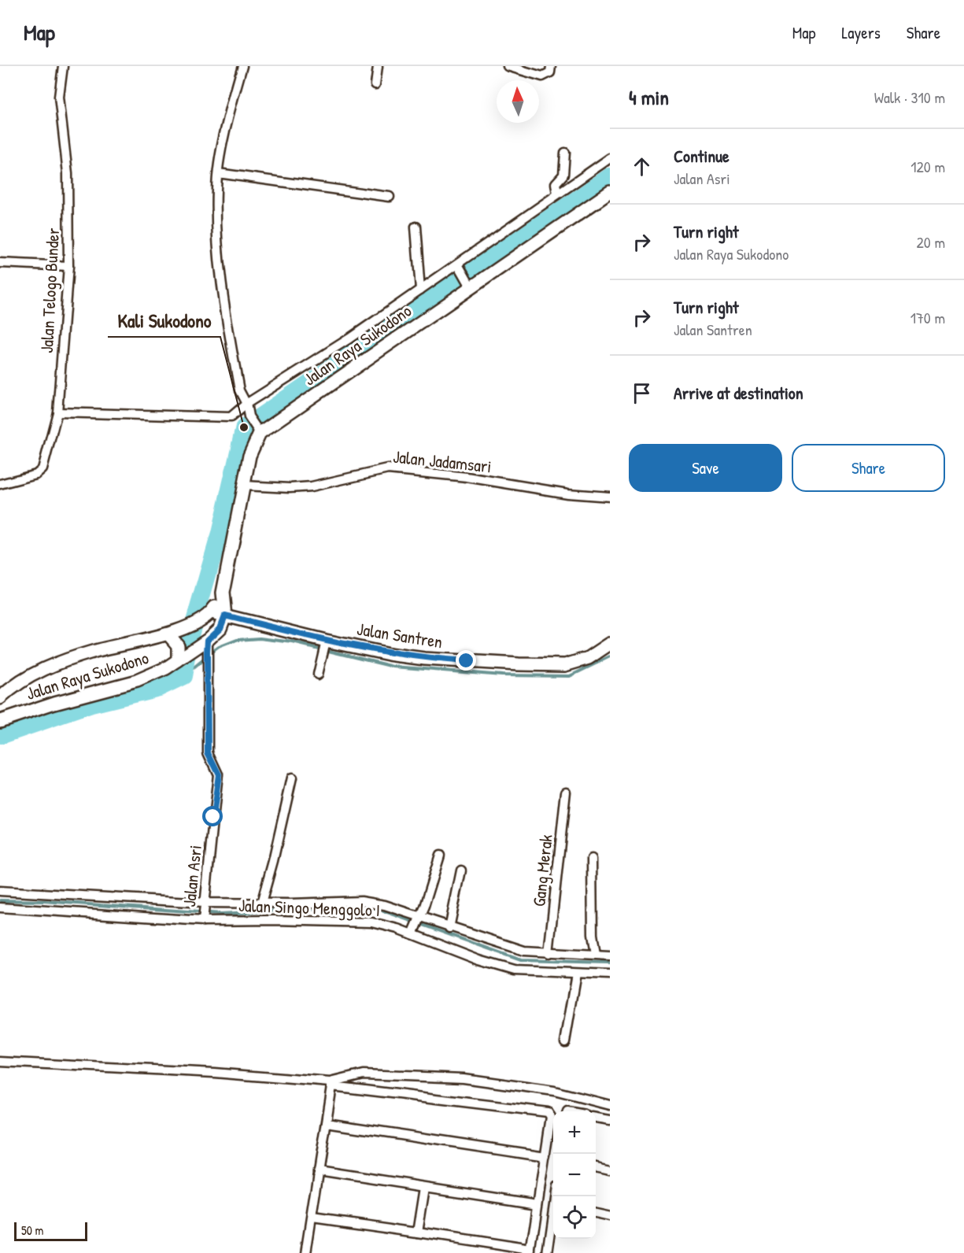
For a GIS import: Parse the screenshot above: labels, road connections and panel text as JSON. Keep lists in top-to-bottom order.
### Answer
{
  "streets": {
    "main road": ["Jalan Raya Sukodono", "Jalan Santren"],
    "street": [
      "Jalan Telogo Bunder",
      "Jalan Jadamsari",
      "Gang Merak",
      "Jalan Asri",
      "Jalan Singo Menggolo I"
    ]
  },
  "crossings": [
    ["Jalan Raya Sukodono", "Jalan Santren"],
    ["Jalan Raya Sukodono", "Jalan Asri"],
    ["Jalan Asri", "Jalan Singo Menggolo I"]
  ],
  "places": ["Kali Sukodono"],
  "scale_bar": "50 m",
  "north": "top",
  "page": {
    "header": "Map",
    "nav": ["Map", "Layers", "Share"],
    "heading": ["4 min", "Walk · 310 m"],
    "list": [
      ["Continue", "Jalan Asri", "120 m"],
      ["Turn right", "Jalan Raya Sukodono", "20 m"],
      ["Turn right", "Jalan Santren", "170 m"],
      "Arrive at destination"
    ],
    "buttons": ["Save", "Share"],
    "map_buttons": ["+", "−"],
    "scale": "50 m"
  }
}
